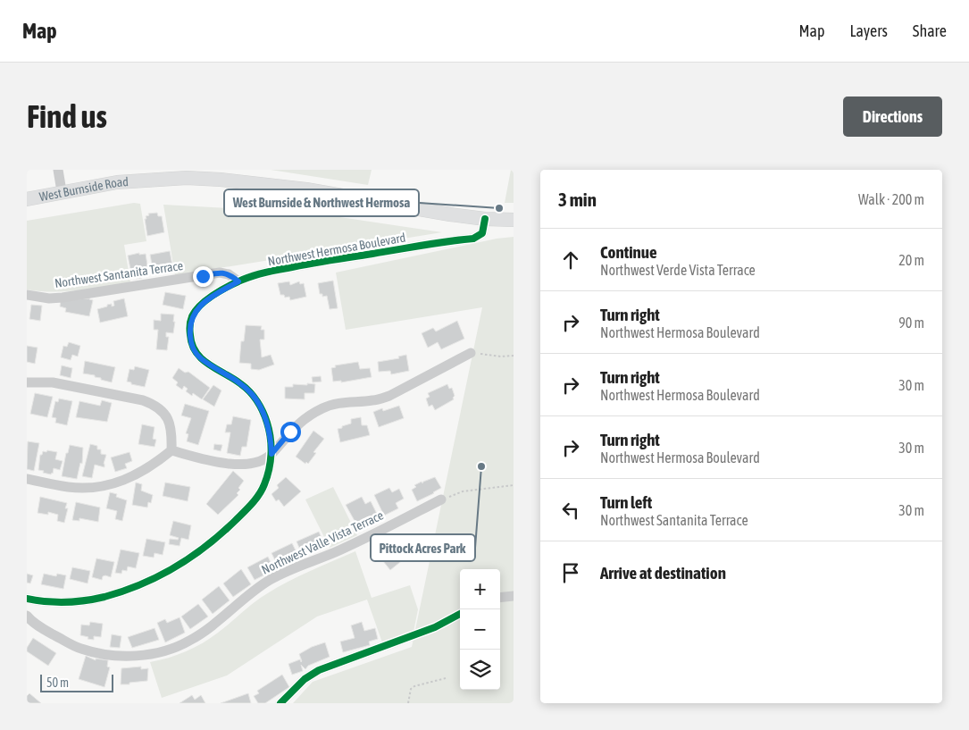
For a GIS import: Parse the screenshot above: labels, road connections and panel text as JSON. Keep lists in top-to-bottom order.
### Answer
{
  "streets": {
    "main road": ["West Burnside Road"],
    "street": ["Northwest Hermosa Boulevard", "Northwest Santanita Terrace", "Northwest Valle Vista Terrace"]
  },
  "crossings": [
    ["West Burnside Road", "Northwest Hermosa Boulevard"],
    ["Northwest Hermosa Boulevard", "Northwest Santanita Terrace"]
  ],
  "places": ["West Burnside & Northwest Hermosa", "Pittock Acres Park"],
  "scale_bar": "50 m",
  "page": {
    "header": "Map",
    "nav": ["Map", "Layers", "Share"],
    "buttons": "Directions",
    "title": "Find us",
    "heading": ["3 min", "Walk · 200 m"],
    "list": [
      ["Continue", "Northwest Verde Vista Terrace", "20 m"],
      ["Turn right", "Northwest Hermosa Boulevard", "90 m"],
      ["Turn right", "Northwest Hermosa Boulevard", "30 m"],
      ["Turn right", "Northwest Hermosa Boulevard", "30 m"],
      ["Turn left", "Northwest Santanita Terrace", "30 m"],
      "Arrive at destination"
    ],
    "map_buttons": ["+", "−"],
    "scale": "50 m"
  }
}
